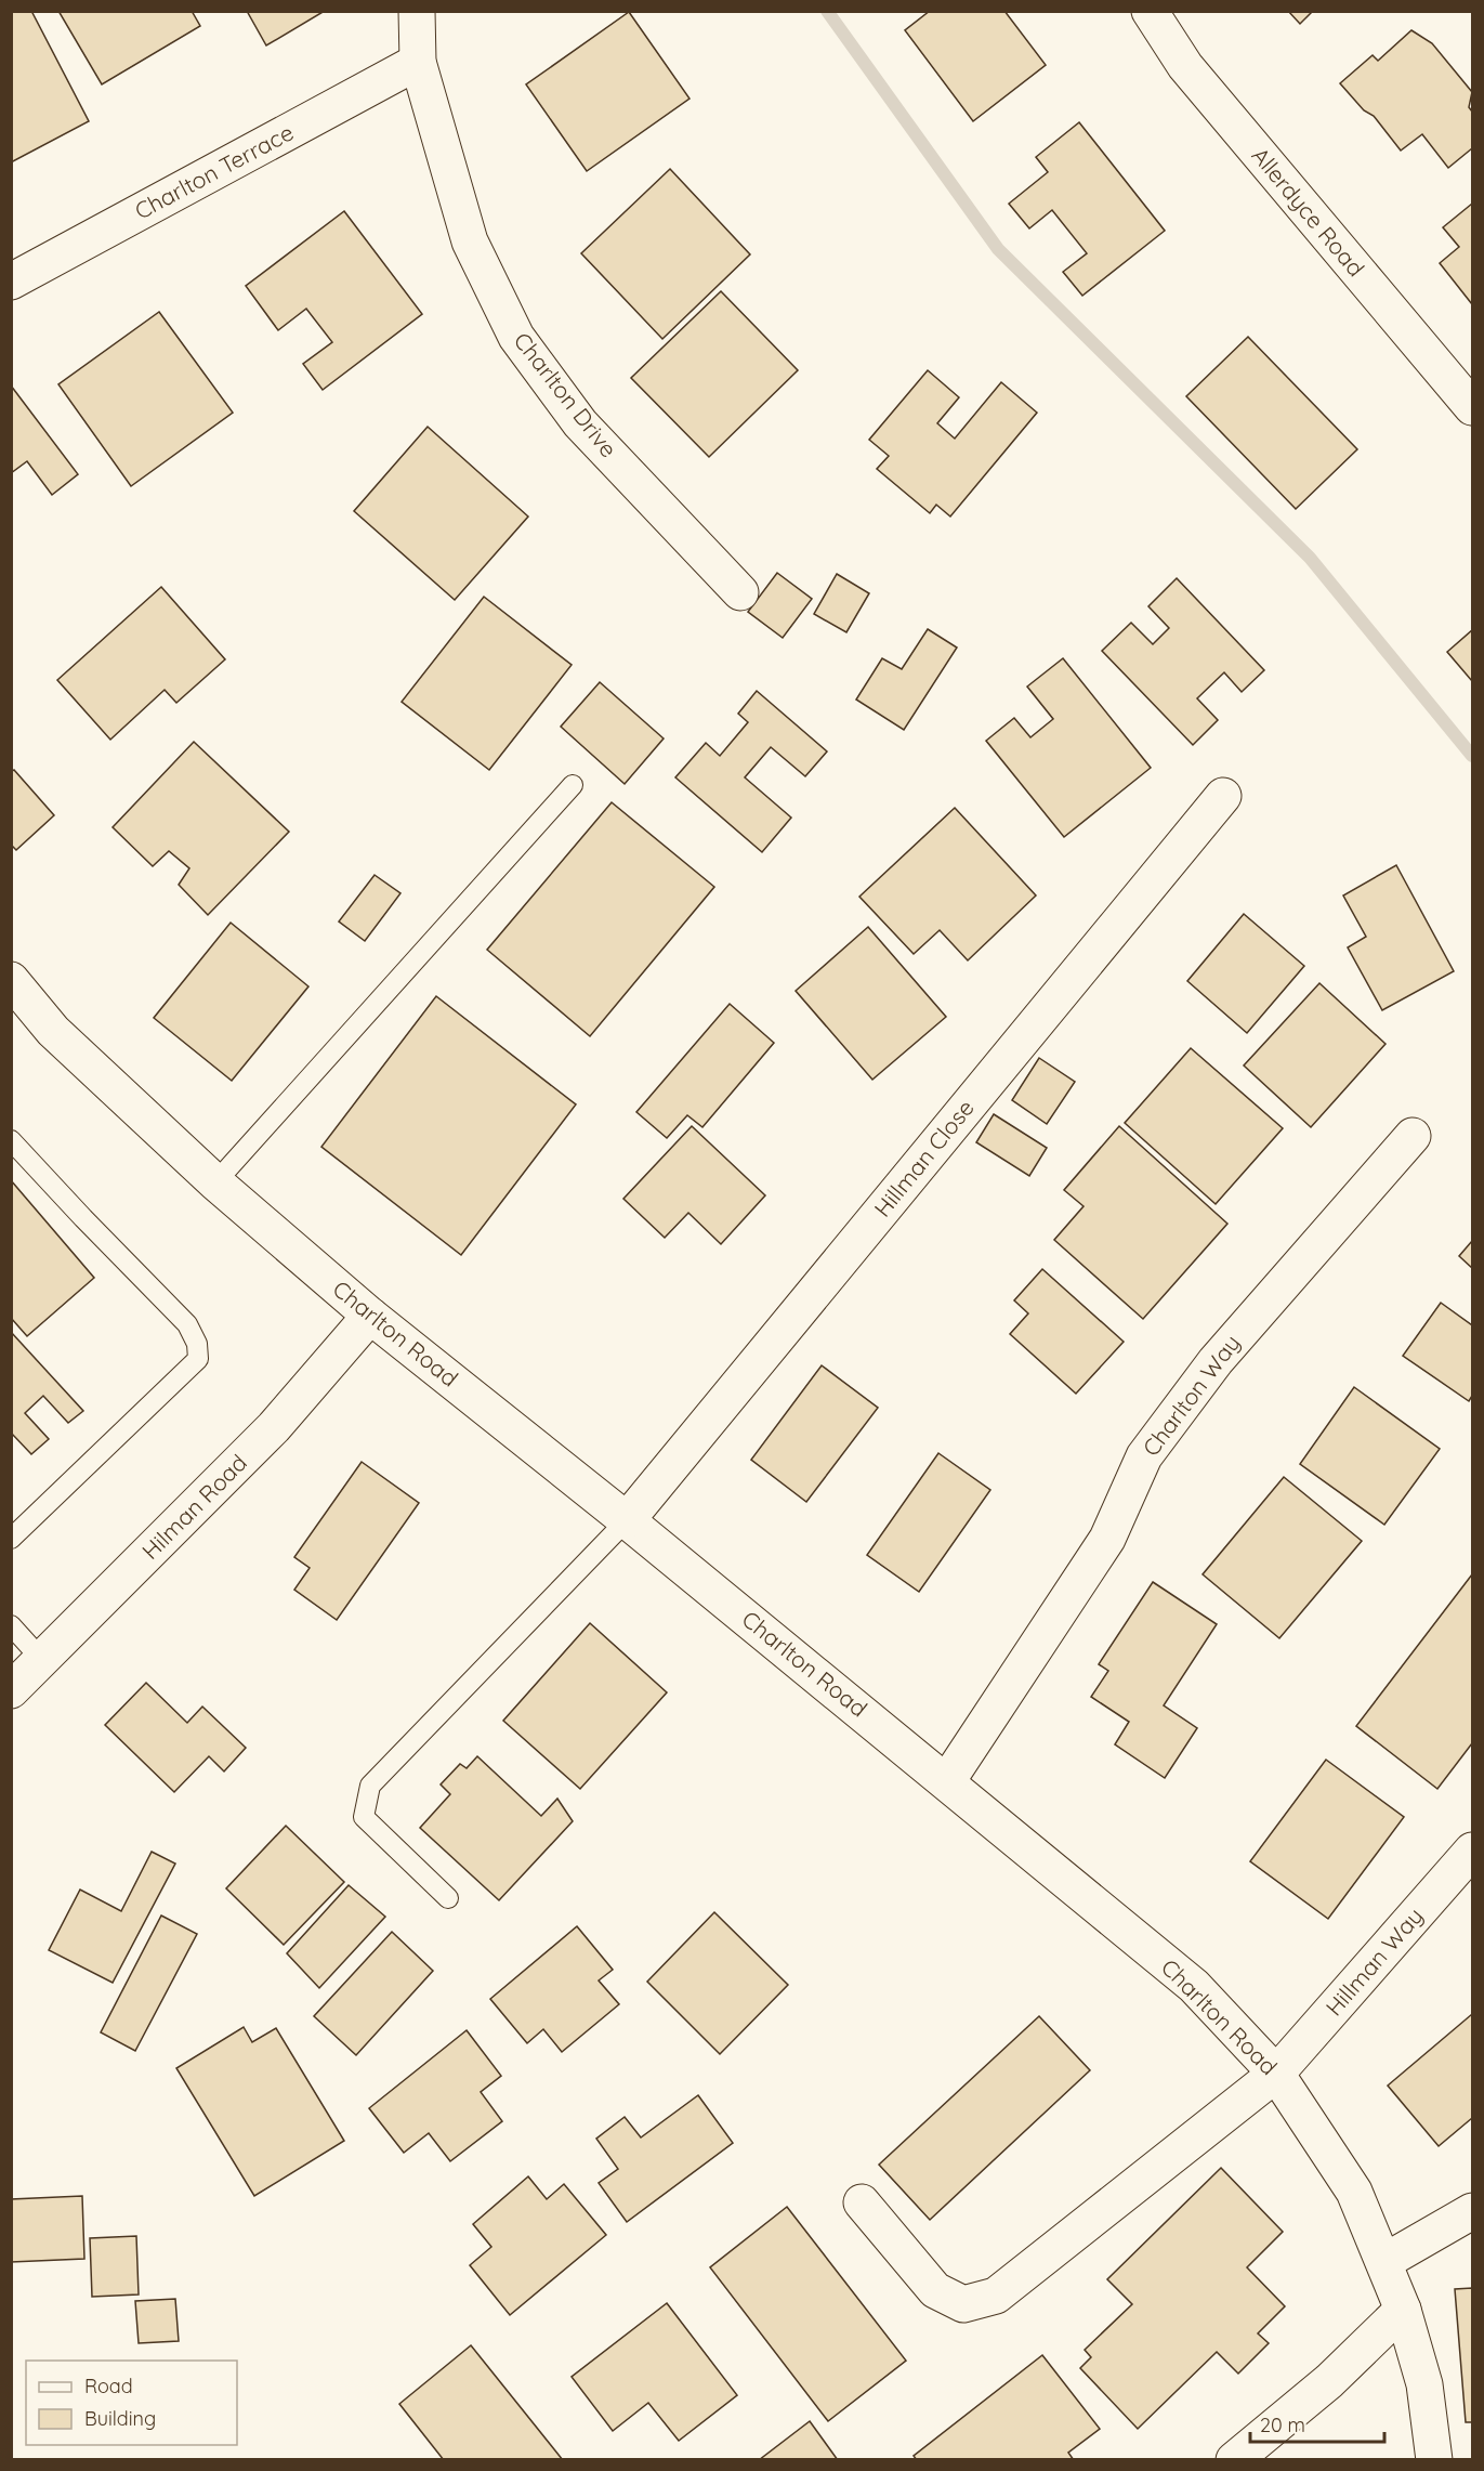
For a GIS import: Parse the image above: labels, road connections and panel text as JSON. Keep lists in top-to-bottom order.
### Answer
{
  "streets": {
    "street": [
      "Charlton Terrace",
      "Allerdyce Road",
      "Charlton Drive",
      "Hillman Close",
      "Charlton Road",
      "Charlton Way",
      "Hilman Road",
      "Hillman Way"
    ]
  },
  "crossings": [
    ["Charlton Terrace", "Charlton Drive"],
    ["Hillman Close", "Charlton Road"],
    ["Charlton Road", "Charlton Way"],
    ["Charlton Road", "Hilman Road"],
    ["Charlton Road", "Hillman Way"]
  ],
  "legend": ["Road", "Building"],
  "scale_bar": "20 m"
}
